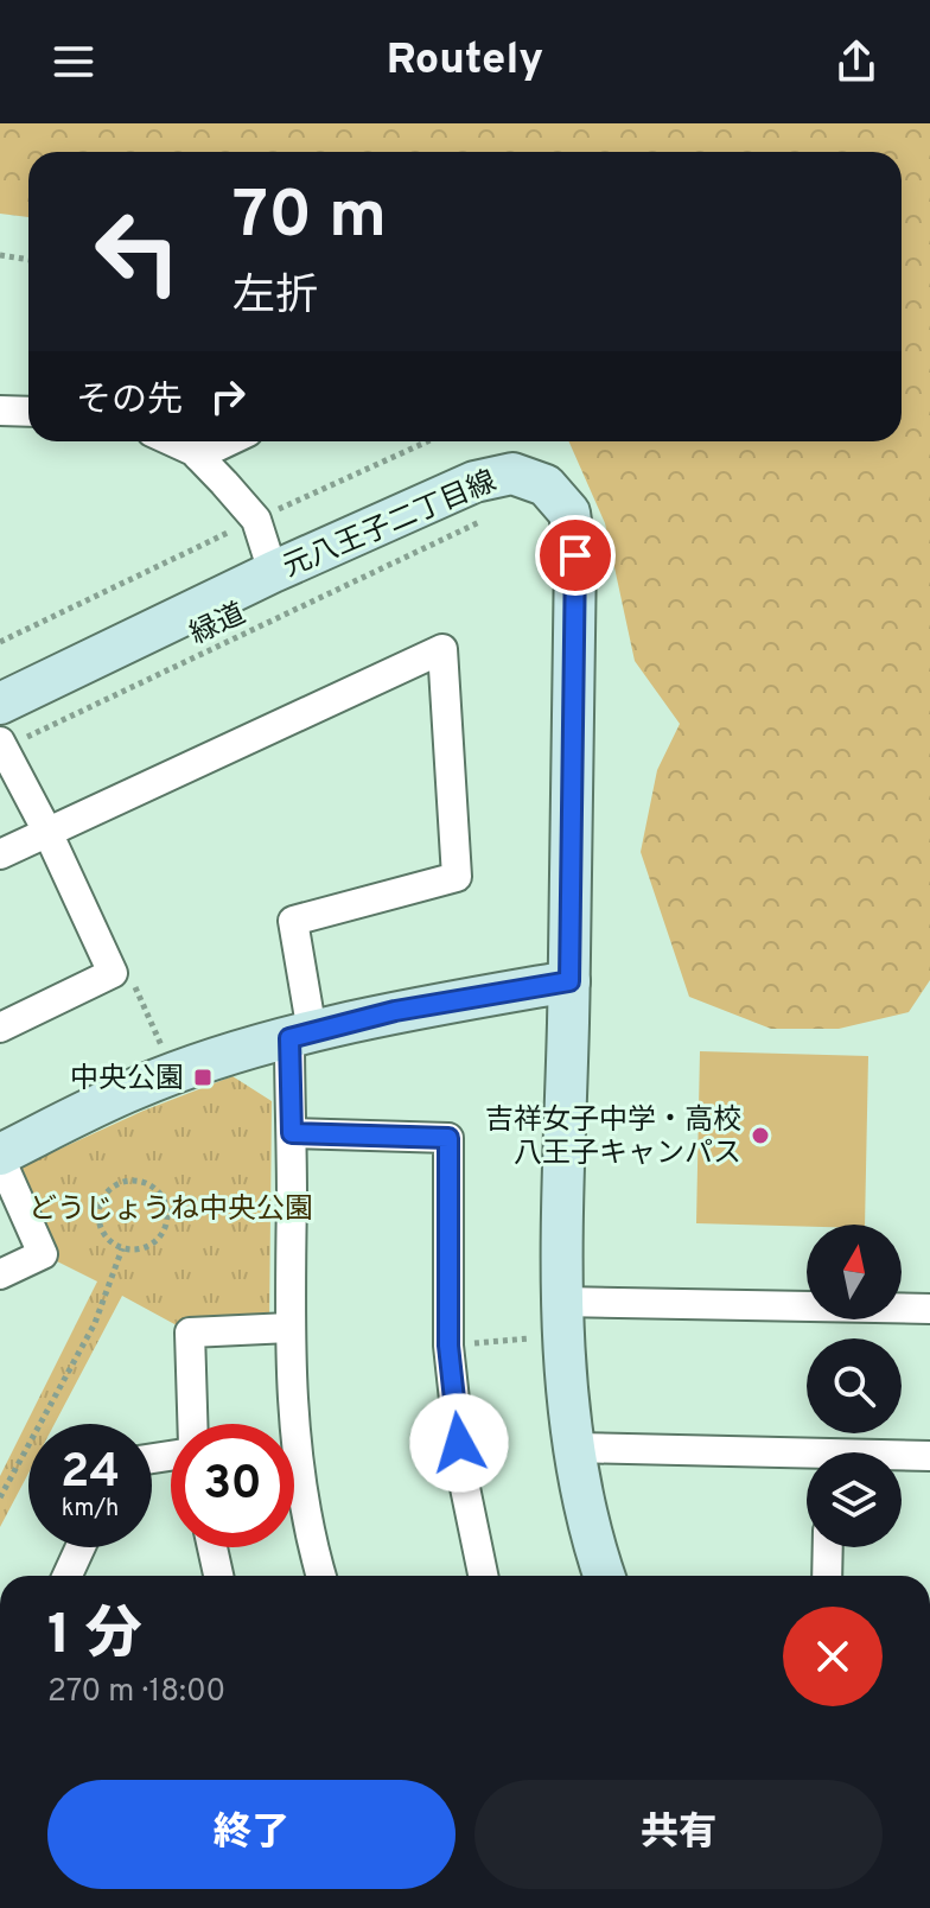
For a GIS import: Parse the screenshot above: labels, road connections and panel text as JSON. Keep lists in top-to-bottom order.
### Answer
{
  "streets": {
    "street": ["元八王子二丁目線"],
    "path": ["緑道"]
  },
  "parks": ["どうじょうね中央公園"],
  "places": {
    "transit": ["中央公園"],
    "other": ["吉祥女子中学・高校 八王子キャンパス"]
  },
  "north": "top",
  "page": {
    "header": "Routely",
    "turn": ["70 m", "左折"],
    "then": "その先",
    "speed": "24 km/h",
    "limit": "30",
    "heading": ["1 分", "270 m · 18:00"],
    "buttons": ["終了", "共有"]
  }
}
